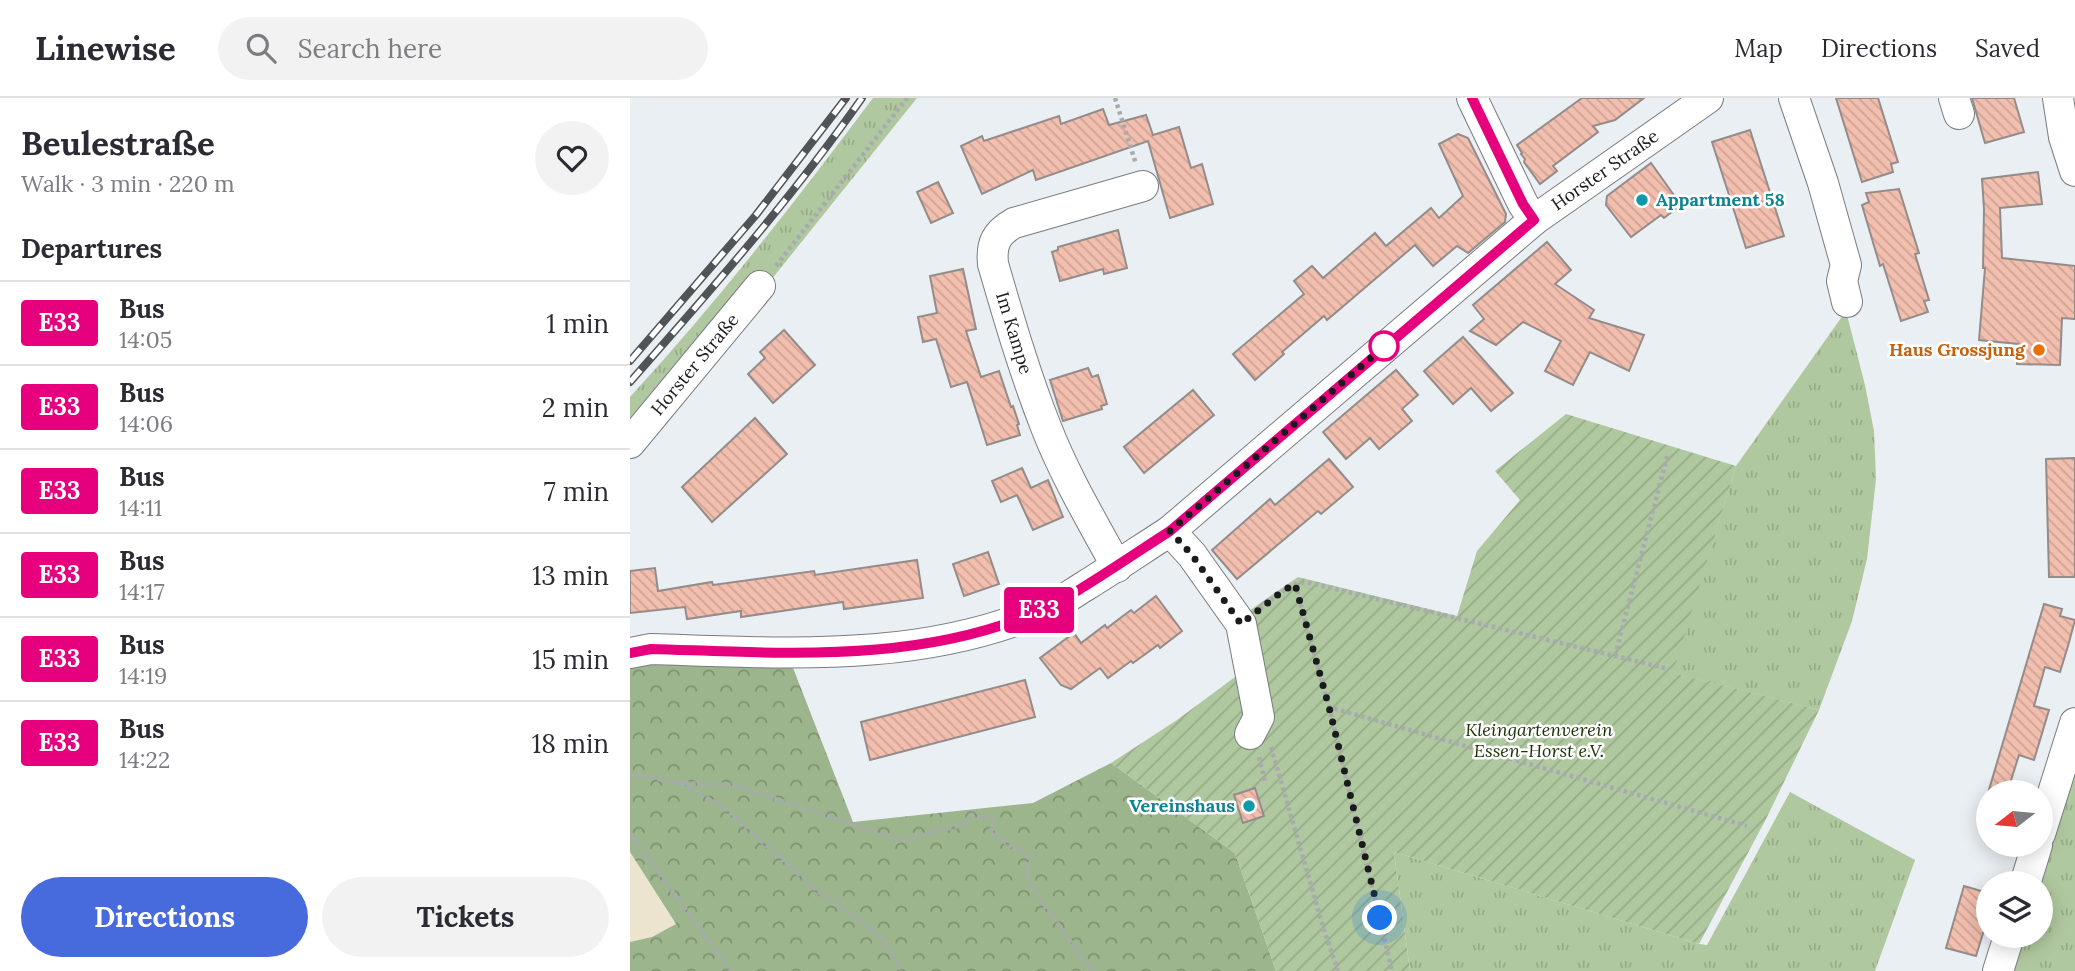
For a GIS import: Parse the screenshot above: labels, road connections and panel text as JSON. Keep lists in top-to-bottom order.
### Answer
{
  "streets": {
    "street": ["Horster Straße", "Im Kampe"]
  },
  "crossings": [
    ["Horster Straße", "Im Kampe"]
  ],
  "parks": ["Kleingartenverein Essen-Horst e.V."],
  "places": ["Appartment 58", "Haus Grossjung", "Vereinshaus"],
  "lines": ["bus line E33"],
  "north": "left",
  "page": {
    "header": "Linewise",
    "search": "Search here",
    "nav": ["Map", "Directions", "Saved"],
    "heading": [
      ["Beulestraße", "Walk · 3 min · 220 m"],
      "Departures"
    ],
    "on_map": "E33",
    "list": [
      {
        "mark": "E33",
        "name": "Bus",
        "note": "14:05",
        "value": "1 min"
      },
      {
        "mark": "E33",
        "name": "Bus",
        "note": "14:06",
        "value": "2 min"
      },
      {
        "mark": "E33",
        "name": "Bus",
        "note": "14:11",
        "value": "7 min"
      },
      {
        "mark": "E33",
        "name": "Bus",
        "note": "14:17",
        "value": "13 min"
      },
      {
        "mark": "E33",
        "name": "Bus",
        "note": "14:19",
        "value": "15 min"
      },
      {
        "mark": "E33",
        "name": "Bus",
        "note": "14:22",
        "value": "18 min"
      }
    ],
    "buttons": ["Directions", "Tickets"]
  }
}
